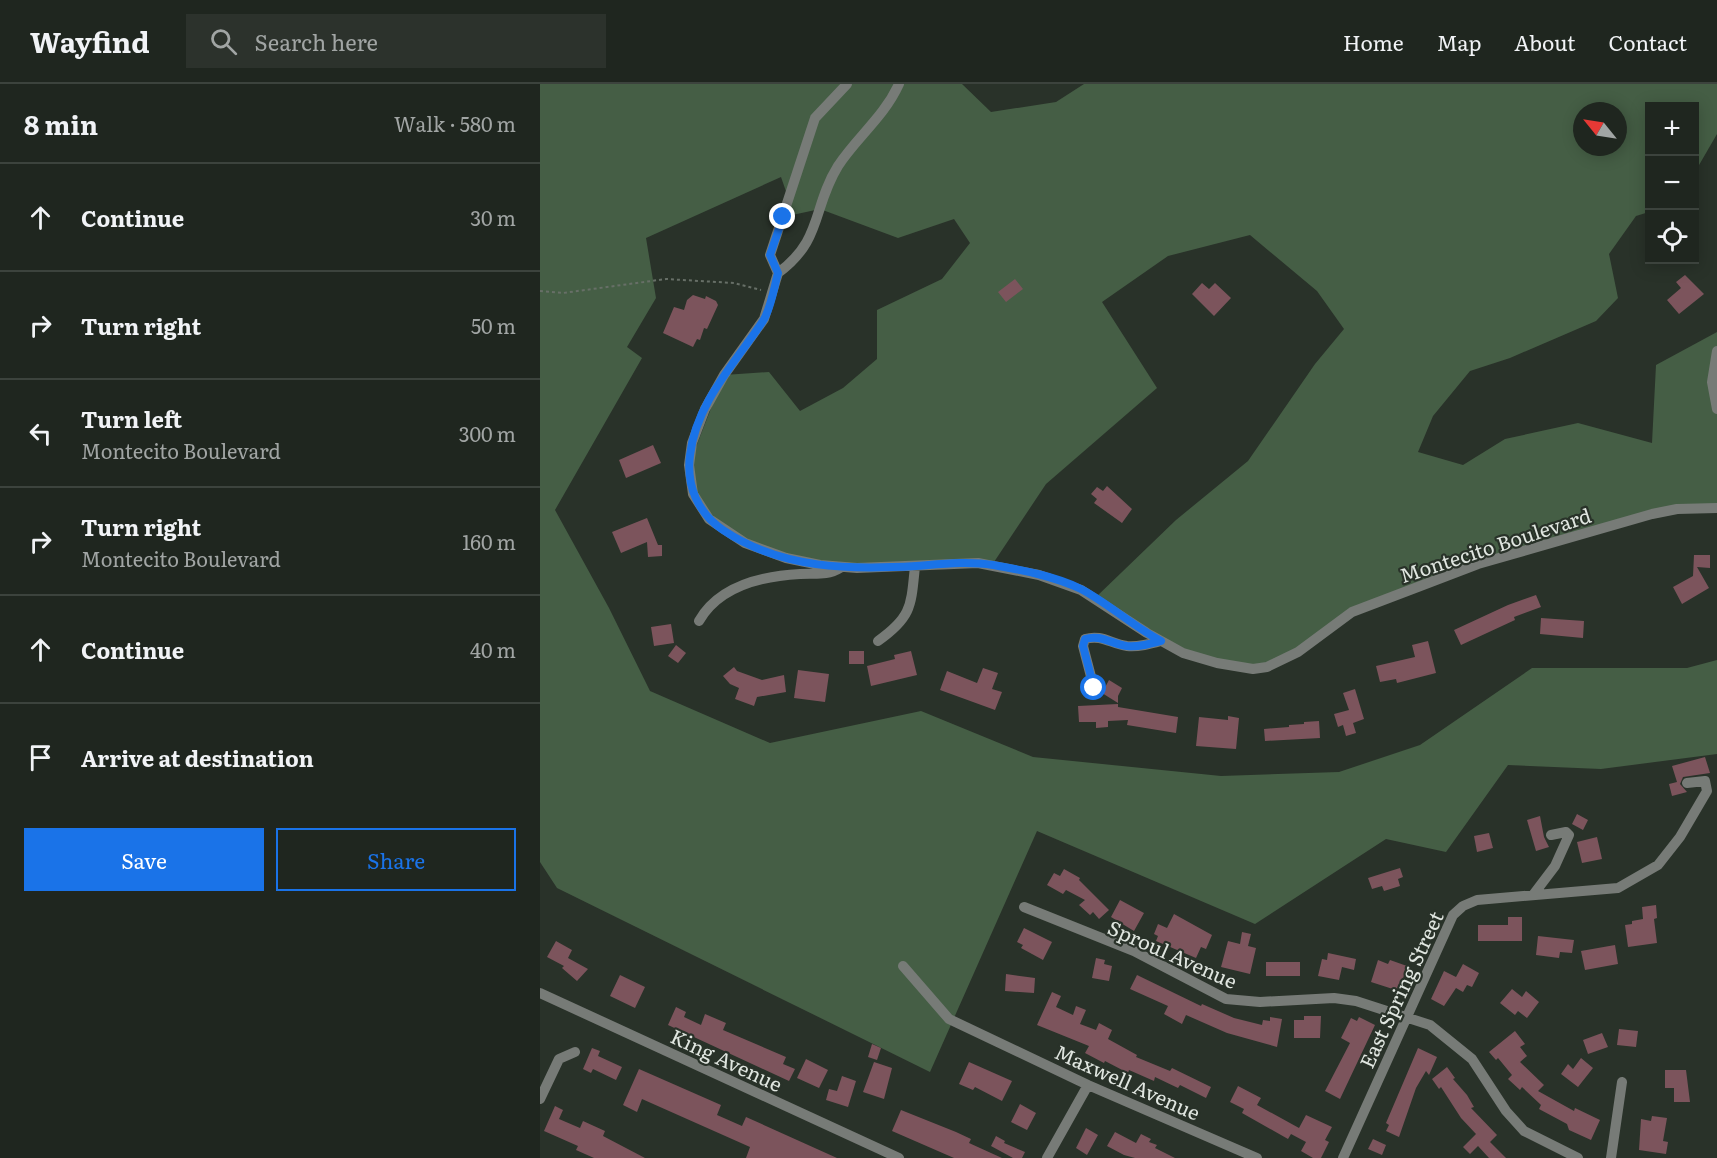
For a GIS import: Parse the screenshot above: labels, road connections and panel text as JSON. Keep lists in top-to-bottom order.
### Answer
{
  "streets": {
    "street": [
      "Montecito Boulevard",
      "Sproul Avenue",
      "East Spring Street",
      "King Avenue",
      "Maxwell Avenue"
    ]
  },
  "crossings": [
    ["Sproul Avenue", "East Spring Street"]
  ],
  "north": "top left",
  "page": {
    "header": "Wayfind",
    "search": "Search here",
    "nav": [
      "Home",
      "Map",
      "About",
      "Contact"
    ],
    "heading": ["8 min", "Walk · 580 m"],
    "map_buttons": ["+", "−"],
    "list": [
      ["Continue", "30 m"],
      ["Turn right", "50 m"],
      ["Turn left", "Montecito Boulevard", "300 m"],
      ["Turn right", "Montecito Boulevard", "160 m"],
      ["Continue", "40 m"],
      "Arrive at destination"
    ],
    "buttons": ["Save", "Share"]
  }
}
